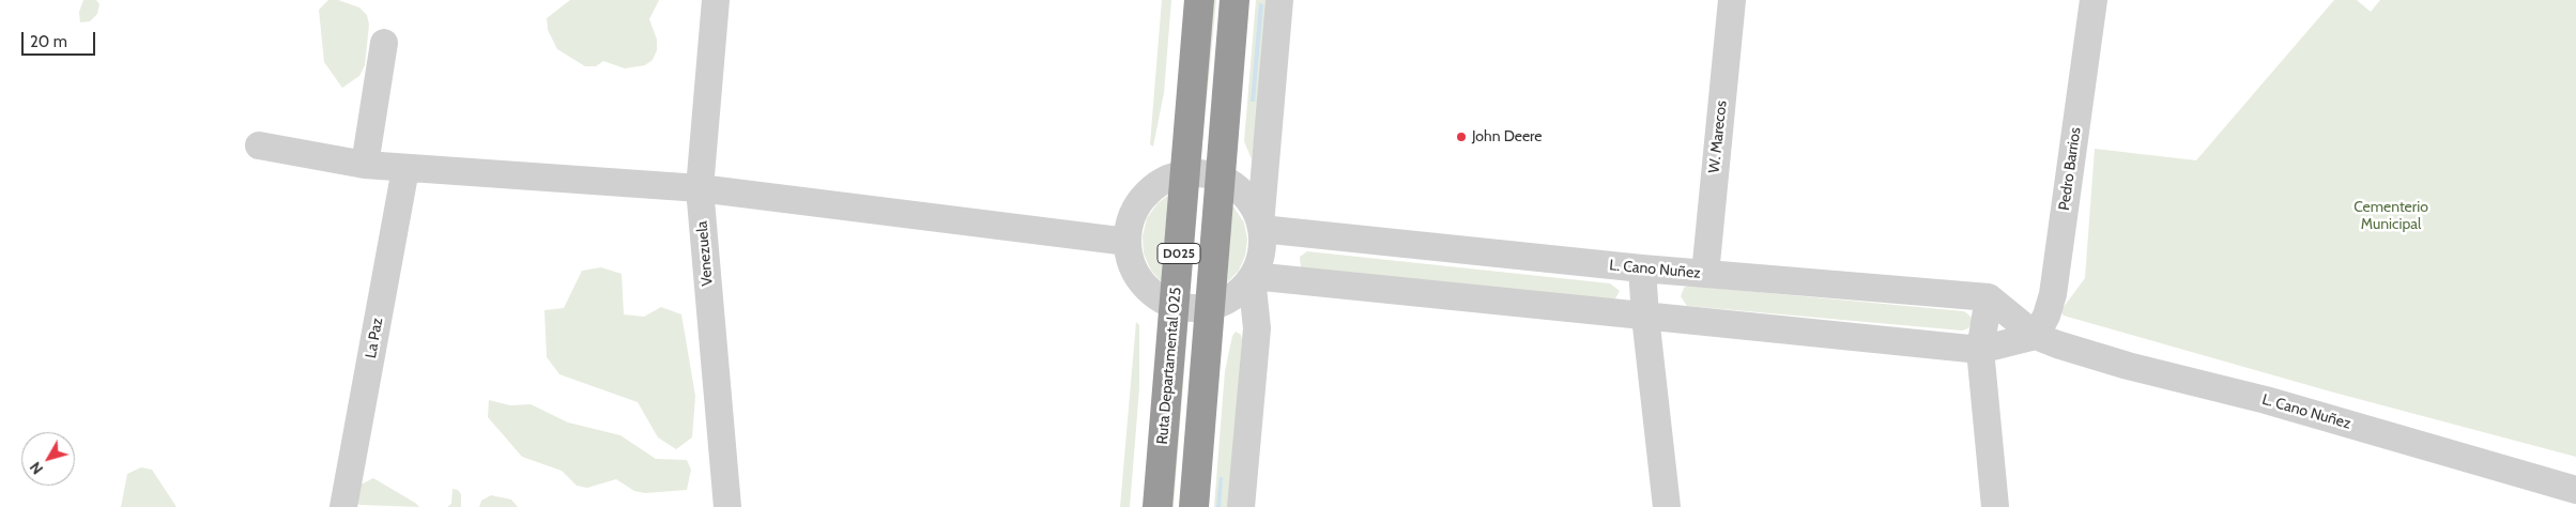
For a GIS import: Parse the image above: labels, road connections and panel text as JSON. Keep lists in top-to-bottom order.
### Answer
{
  "streets": {
    "highway": ["D025", "Ruta Departamental 025"],
    "street": [
      "W. Marecos",
      "Pedro Barrios",
      "Venezuela",
      "L. Cano Nuñez",
      "La Paz"
    ]
  },
  "crossings": [
    ["W. Marecos", "L. Cano Nuñez"],
    ["Pedro Barrios", "L. Cano Nuñez"]
  ],
  "parks": ["Cementerio Municipal"],
  "places": ["John Deere"],
  "scale_bar": "20 m",
  "north": "bottom left"
}
